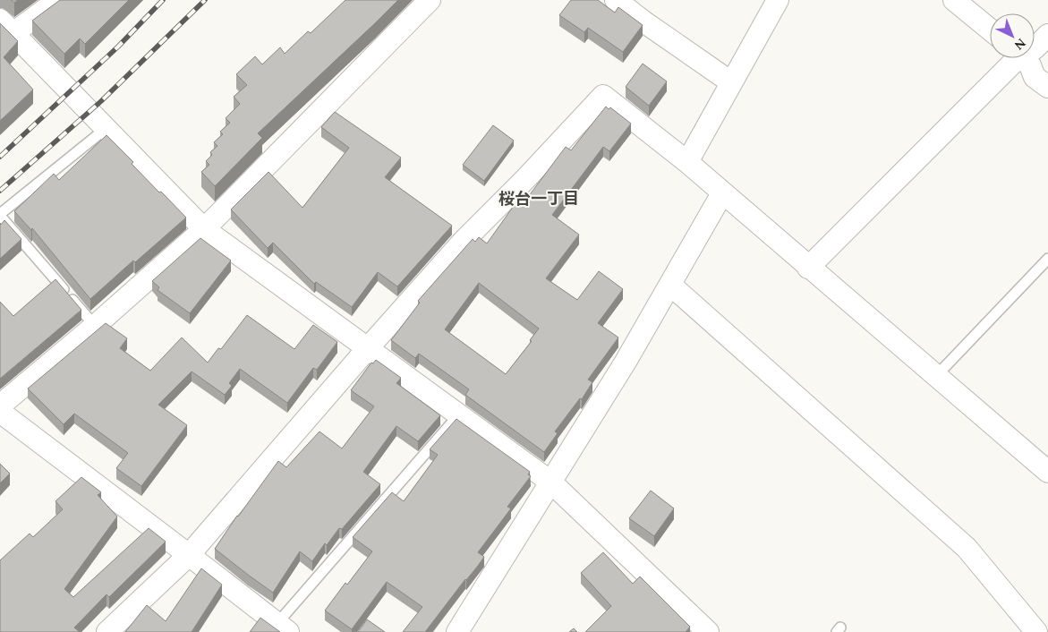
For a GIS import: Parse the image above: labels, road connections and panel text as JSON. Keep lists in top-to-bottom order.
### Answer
{
  "districts": ["桜台一丁目"],
  "north": "bottom right"
}
